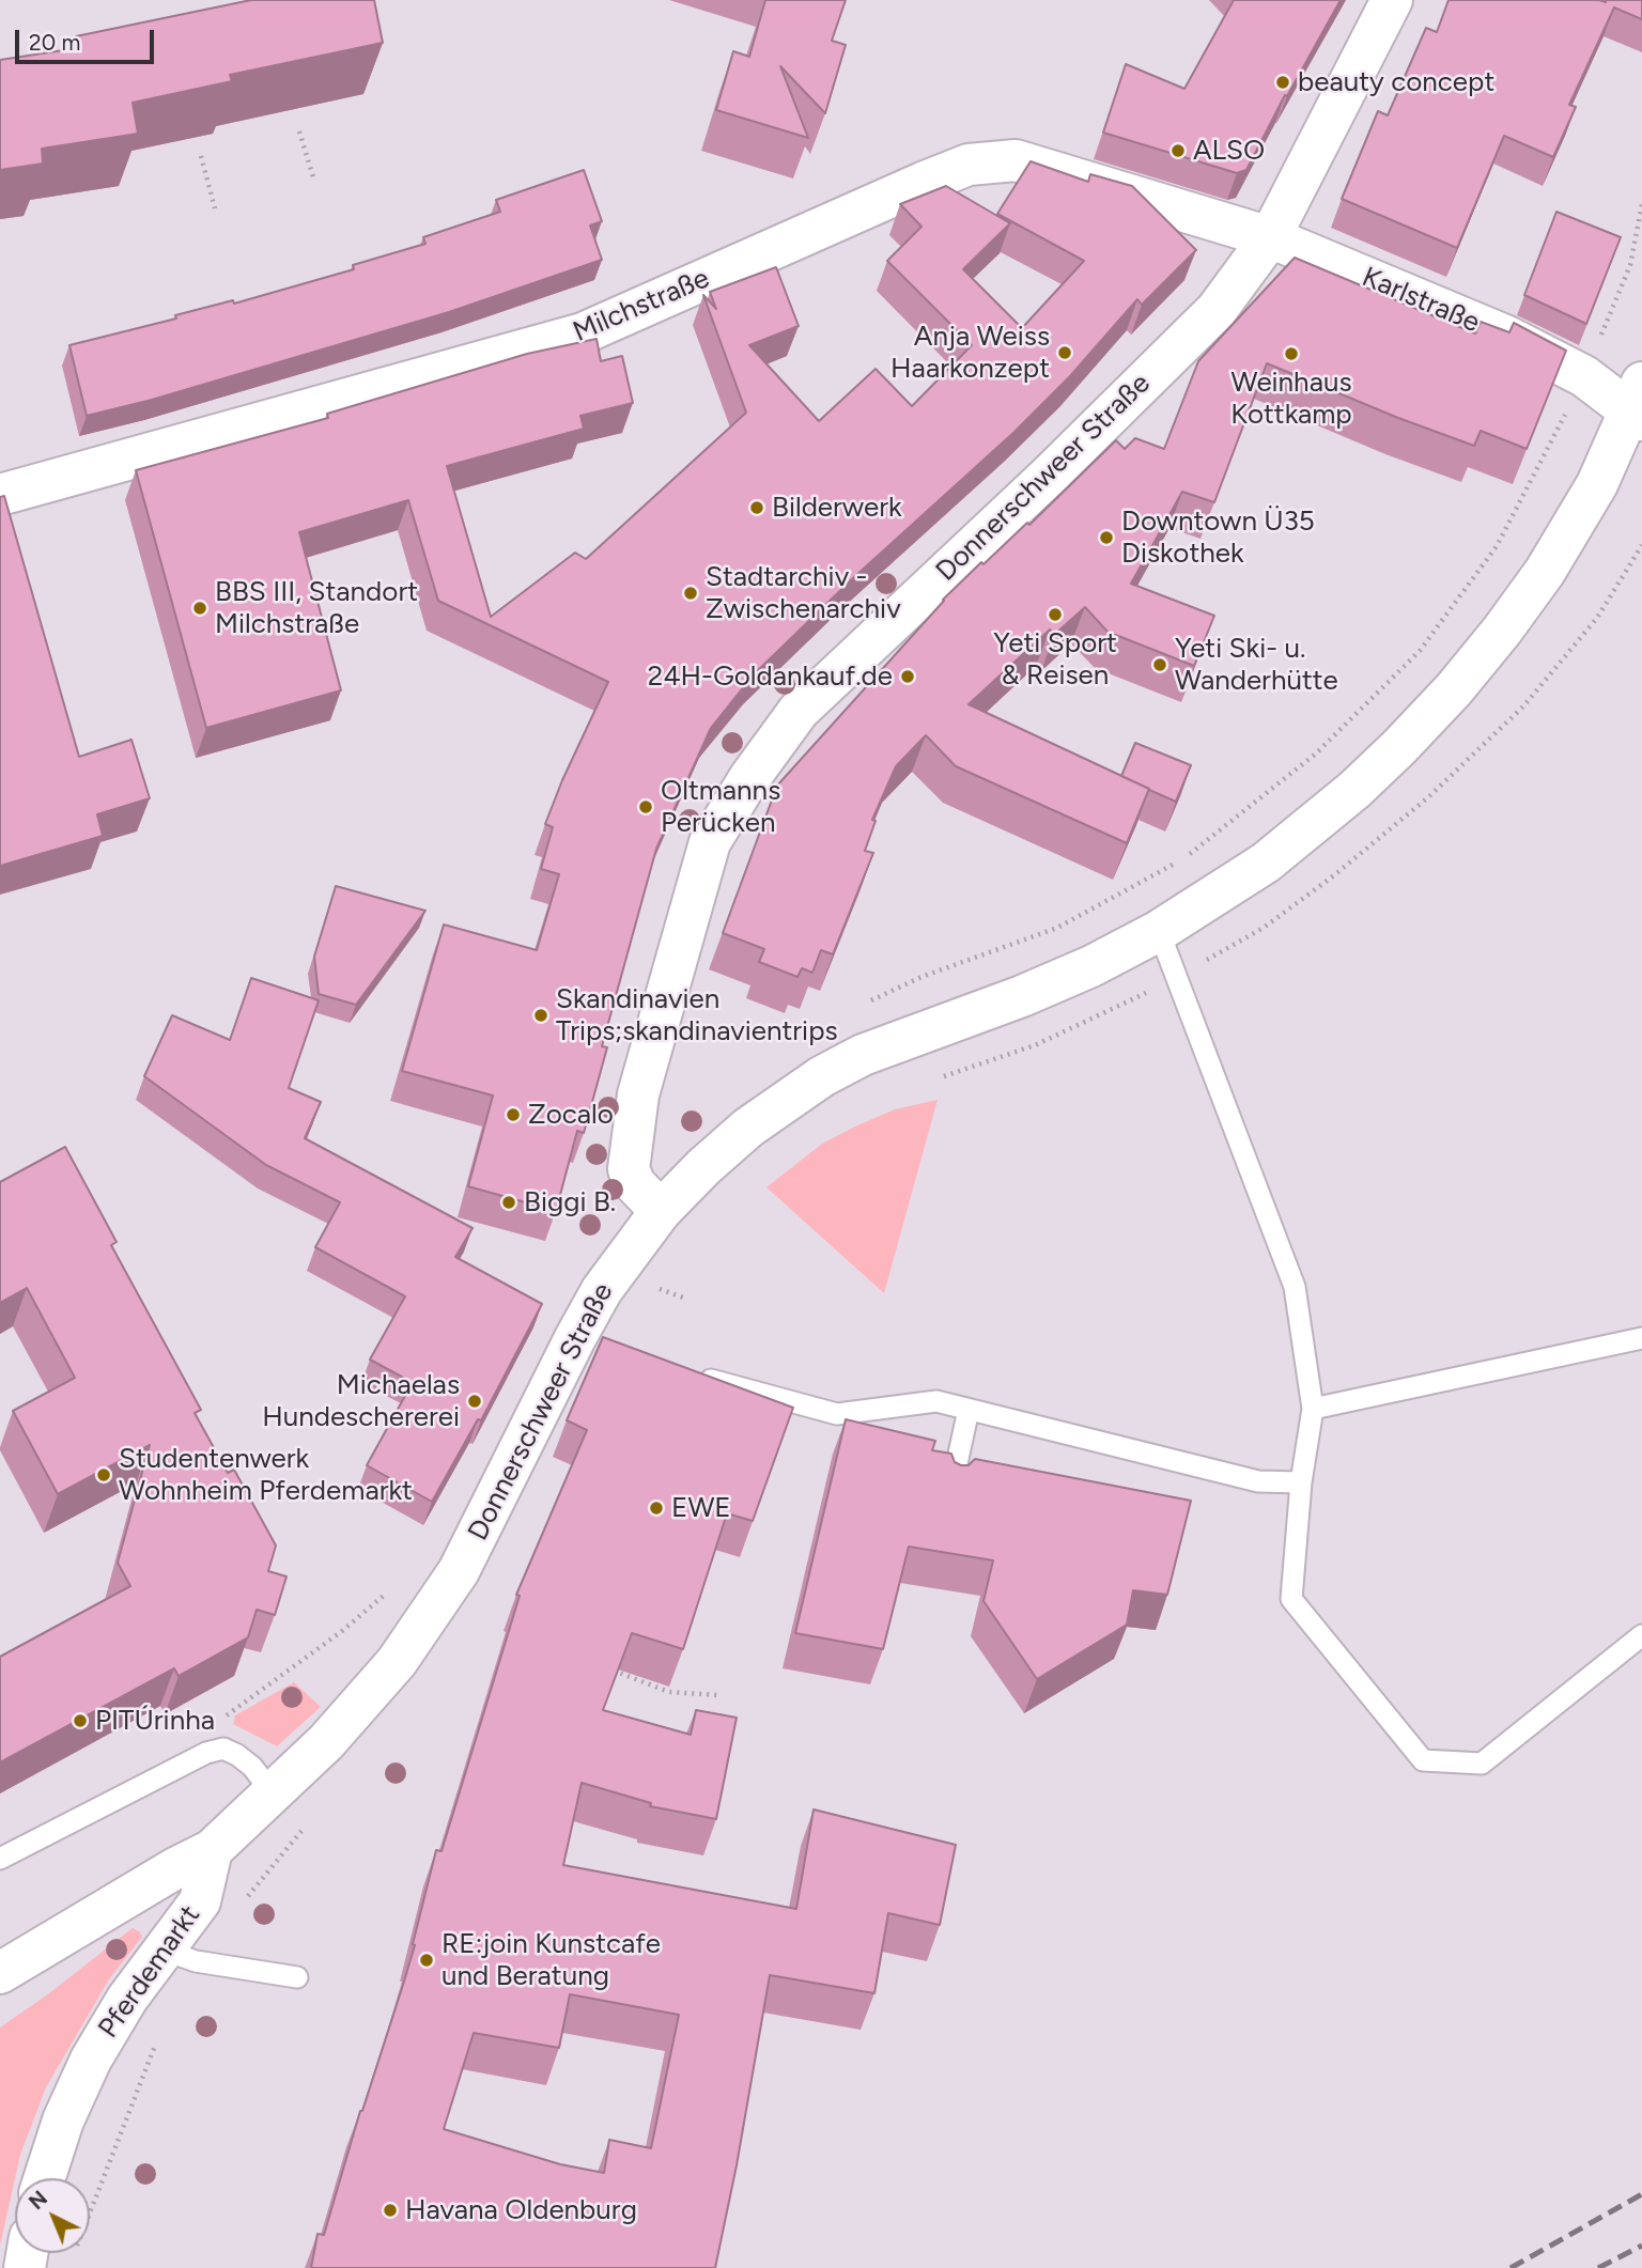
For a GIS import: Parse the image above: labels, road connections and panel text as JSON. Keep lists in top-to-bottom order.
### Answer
{
  "streets": {
    "street": [
      "Karlstraße",
      "Milchstraße",
      "Donnerschweer Straße",
      "Pferdemarkt"
    ]
  },
  "crossings": [
    ["Karlstraße", "Milchstraße"],
    ["Karlstraße", "Donnerschweer Straße"],
    ["Milchstraße", "Donnerschweer Straße"],
    ["Donnerschweer Straße", "Pferdemarkt"]
  ],
  "places": [
    "beauty concept",
    "ALSO",
    "Anja Weiss Haarkonzept",
    "Weinhaus Kottkamp",
    "Bilderwerk",
    "Downtown Ü35 Diskothek",
    "Stadtarchiv - Zwischenarchiv",
    "BBS III, Standort Milchstraße",
    "Yeti Sport & Reisen",
    "Yeti Ski- u. Wanderhütte",
    "24H-Goldankauf.de",
    "Oltmanns Perücken",
    "Skandinavien Trips;skandinavientrips",
    "Zocalo",
    "Biggi B.",
    "Michaelas Hundeschererei",
    "Studentenwerk Wohnheim Pferdemarkt",
    "EWE",
    "PITÚrinha",
    "RE:join Kunstcafe und Beratung",
    "Havana Oldenburg"
  ],
  "scale_bar": "20 m",
  "north": "top left"
}
